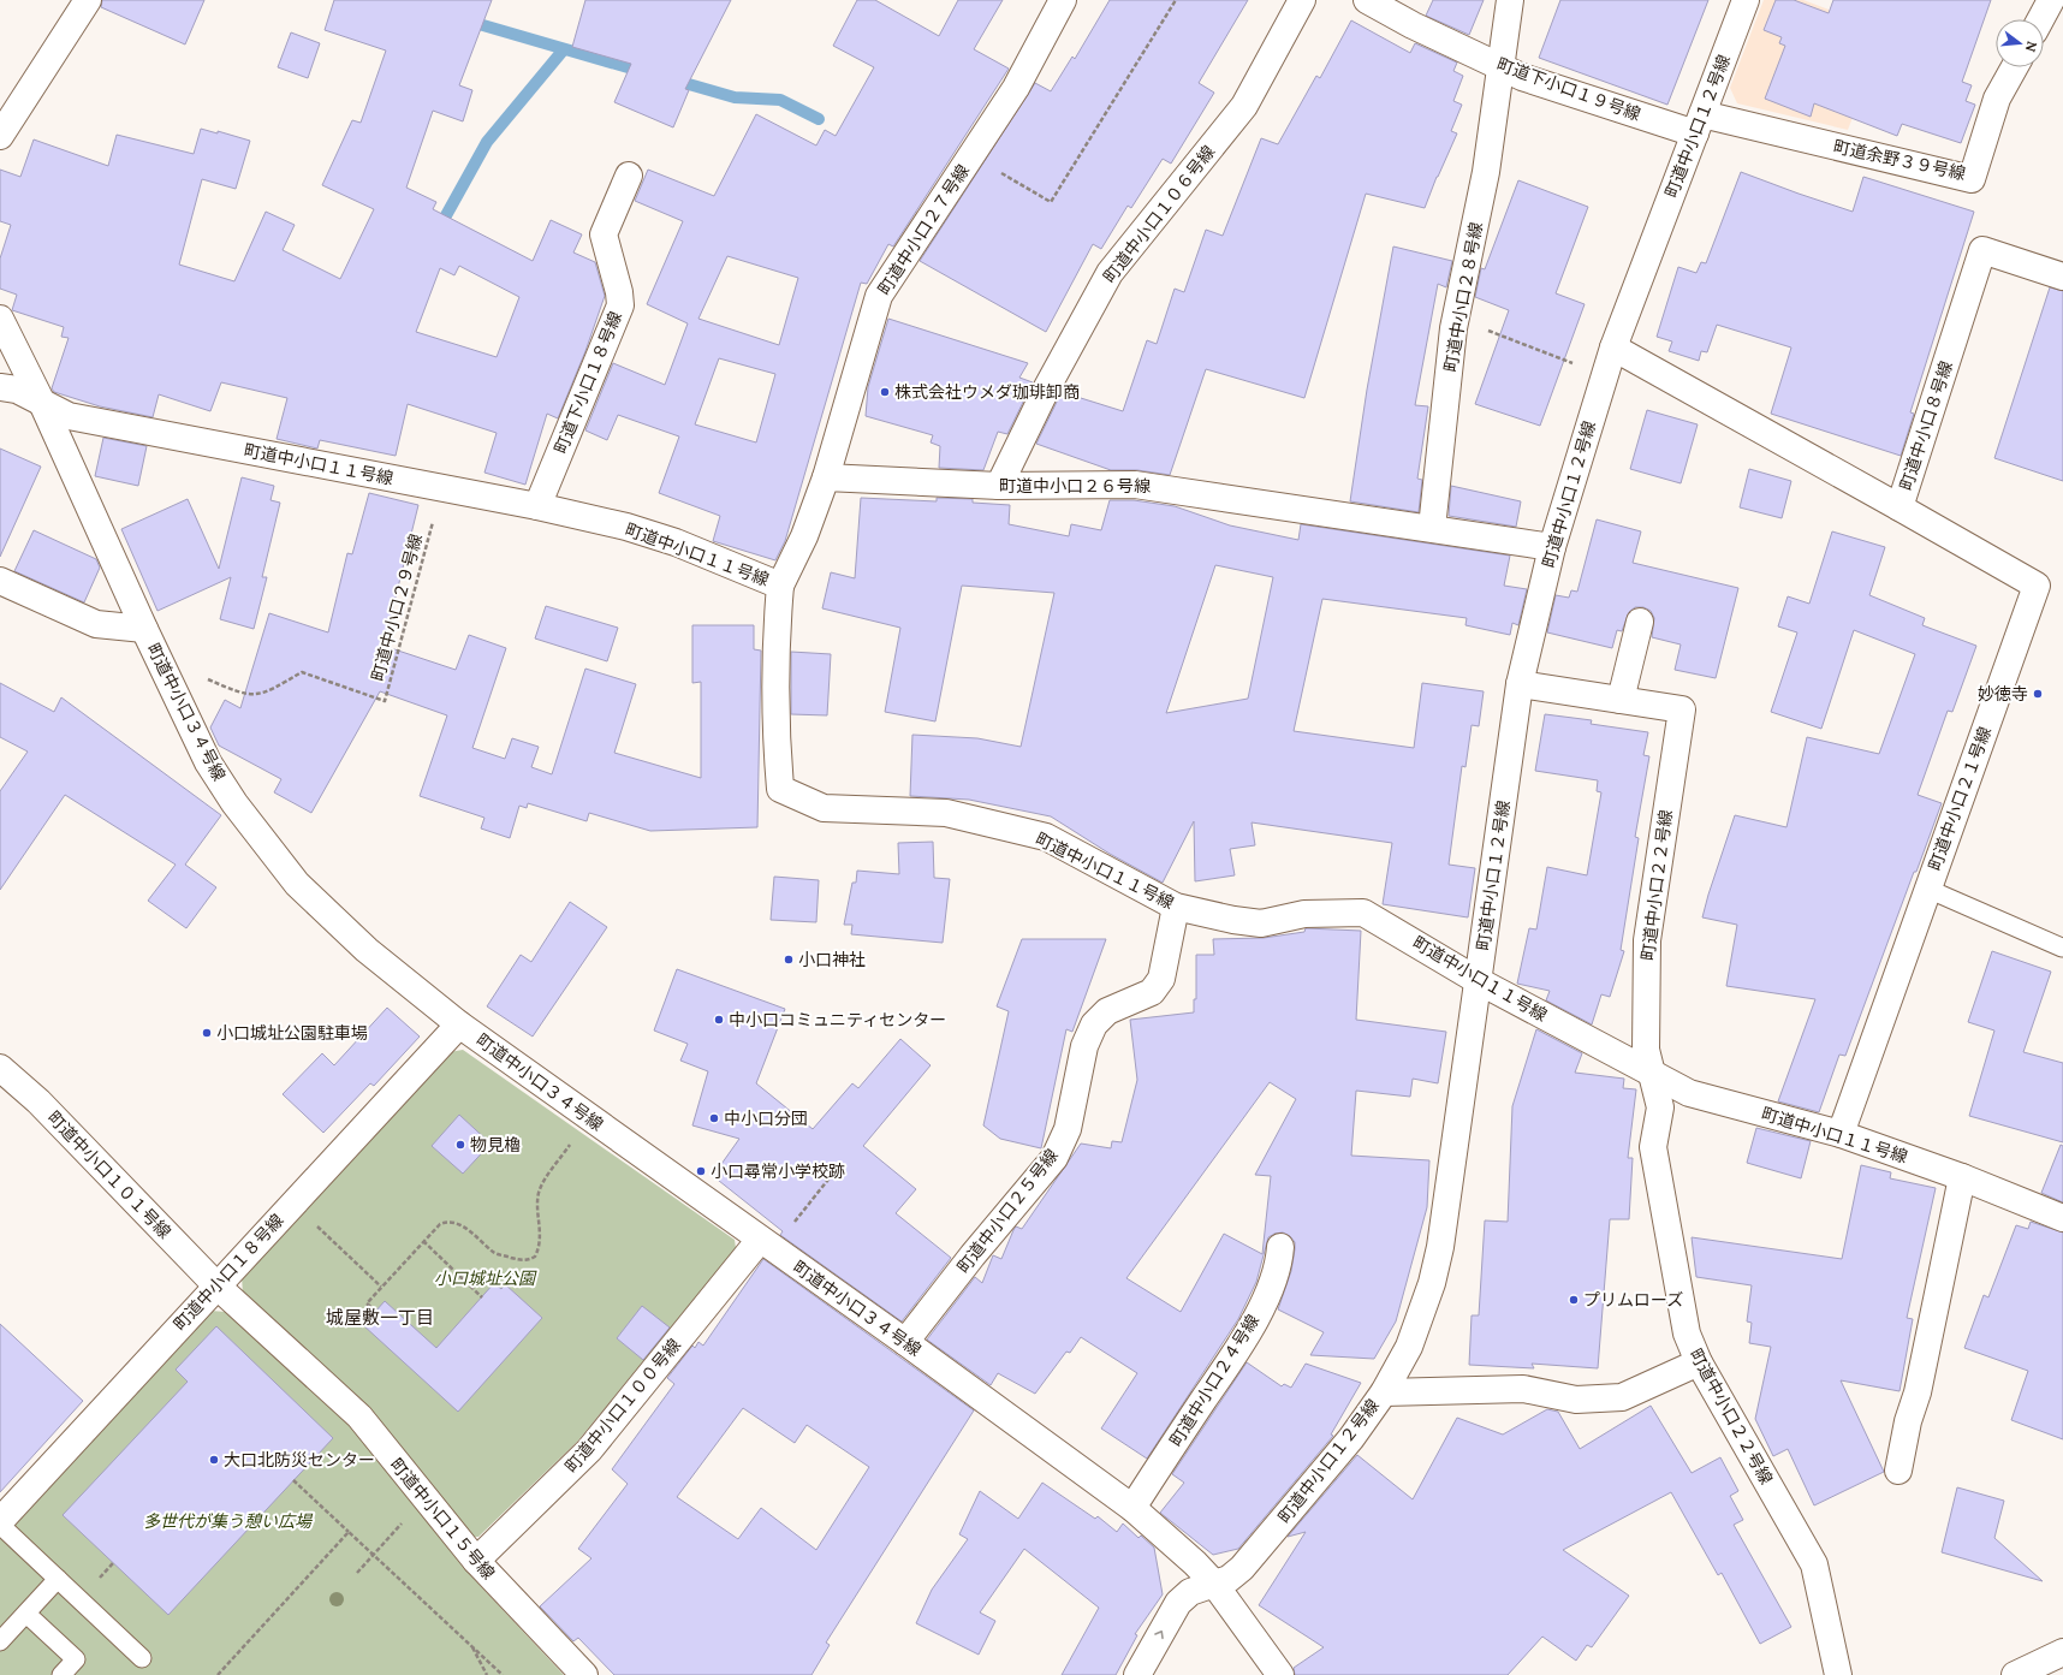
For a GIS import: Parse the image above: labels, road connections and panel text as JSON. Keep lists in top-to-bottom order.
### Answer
{
  "streets": {
    "street": [
      "町道下小口１９号線",
      "町道中小口１２号線",
      "町道余野３９号線",
      "町道中小口１０６号線",
      "町道中小口２７号線",
      "町道中小口２８号線",
      "町道下小口１８号線",
      "町道中小口８号線",
      "町道中小口１１号線",
      "町道中小口２６号線",
      "町道中小口３４号線",
      "町道中小口２１号線",
      "町道中小口２２号線",
      "町道中小口１０１号線",
      "町道中小口２５号線",
      "町道中小口１８号線",
      "町道中小口２４号線",
      "町道中小口１００号線",
      "町道中小口１５号線"
    ],
    "path": ["町道中小口２９号線"]
  },
  "crossings": [
    ["町道下小口１９号線", "町道中小口１２号線"],
    ["町道下小口１９号線", "町道余野３９号線"],
    ["町道下小口１９号線", "町道中小口２８号線"],
    ["町道中小口１２号線", "町道余野３９号線"],
    ["町道中小口１２号線", "町道中小口８号線"],
    ["町道中小口１２号線", "町道中小口１１号線"],
    ["町道中小口１２号線", "町道中小口２６号線"],
    ["町道中小口１２号線", "町道中小口３４号線"],
    ["町道中小口１２号線", "町道中小口２２号線"],
    ["町道中小口１０６号線", "町道中小口２６号線"],
    ["町道中小口２７号線", "町道中小口２６号線"],
    ["町道中小口２８号線", "町道中小口２６号線"],
    ["町道下小口１８号線", "町道中小口１１号線"],
    ["町道中小口８号線", "町道中小口２１号線"],
    ["町道中小口１１号線", "町道中小口２９号線"],
    ["町道中小口１１号線", "町道中小口３４号線"],
    ["町道中小口１１号線", "町道中小口２１号線"],
    ["町道中小口１１号線", "町道中小口２２号線"],
    ["町道中小口１１号線", "町道中小口２５号線"],
    ["町道中小口２９号線", "町道中小口３４号線"],
    ["町道中小口３４号線", "町道中小口２５号線"],
    ["町道中小口３４号線", "町道中小口１８号線"],
    ["町道中小口３４号線", "町道中小口２４号線"],
    ["町道中小口３４号線", "町道中小口１００号線"],
    ["町道中小口１０１号線", "町道中小口１８号線"],
    ["町道中小口１０１号線", "町道中小口１５号線"],
    ["町道中小口１８号線", "町道中小口１５号線"],
    ["町道中小口１００号線", "町道中小口１５号線"]
  ],
  "districts": ["城屋敷一丁目"],
  "parks": ["小口城址公園", "多世代が集う憩い広場"],
  "places": [
    "株式会社ウメダ珈琲卸商",
    "妙徳寺",
    "小口神社",
    "中小口コミュニティセンター",
    "小口城址公園駐車場",
    "中小口分団",
    "物見櫓",
    "小口尋常小学校跡",
    "プリムローズ",
    "大口北防災センター"
  ],
  "north": "right"
}
